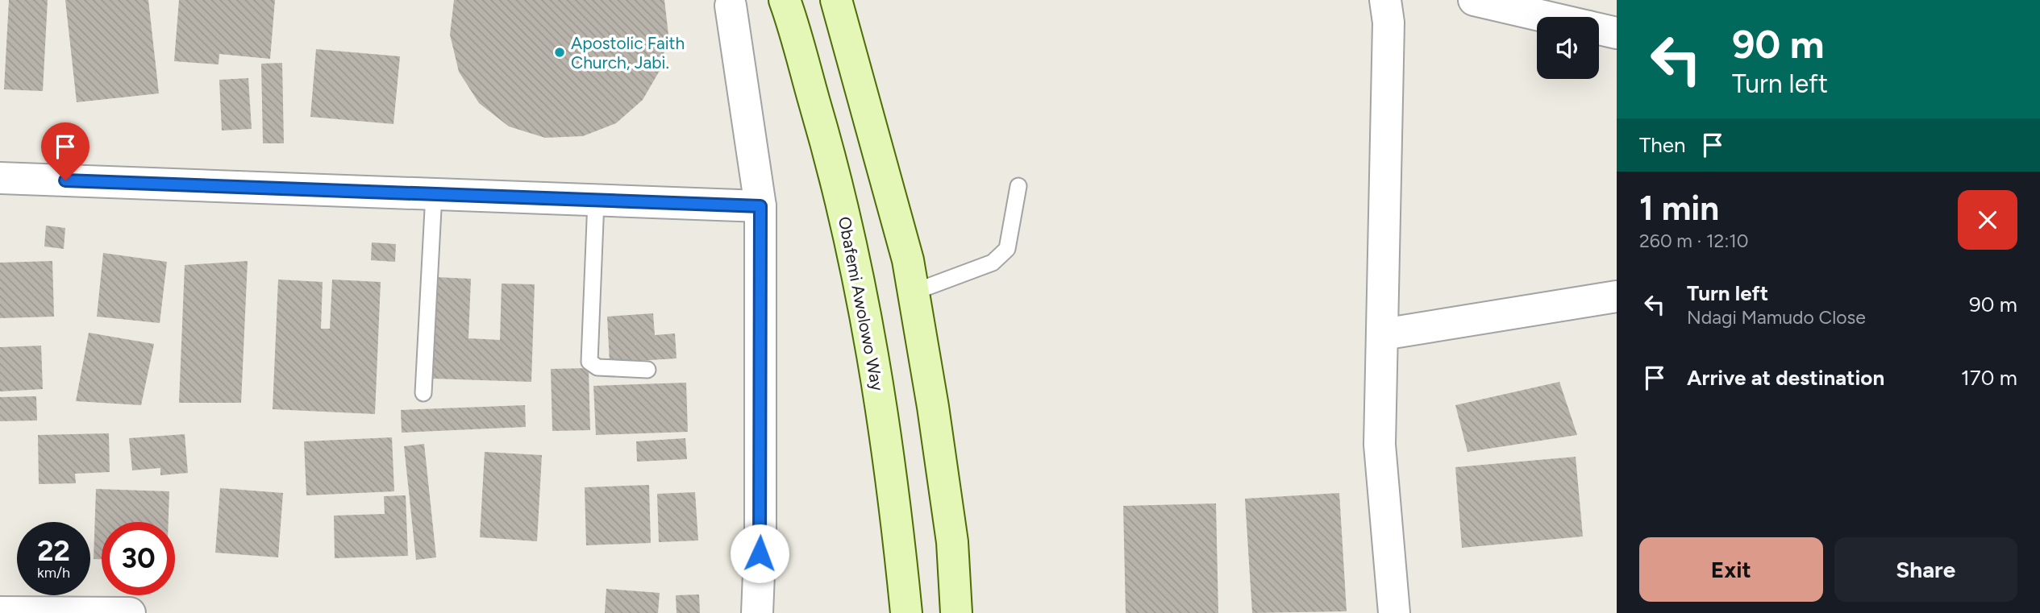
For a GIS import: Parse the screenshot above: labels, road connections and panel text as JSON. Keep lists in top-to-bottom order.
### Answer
{
  "streets": {
    "main road": ["Obafemi Awolowo Way"]
  },
  "places": ["Apostolic Faith Church, Jabi."],
  "page": {
    "turn": ["90 m", "Turn left"],
    "then": "Then",
    "heading": ["1 min", "260 m · 12:10"],
    "list": [
      {
        "name": "Turn left",
        "note": "Ndagi Mamudo Close",
        "value": "90 m"
      },
      {
        "name": "Arrive at destination",
        "value": "170 m"
      }
    ],
    "speed": "22 km/h",
    "limit": "30",
    "buttons": ["Exit", "Share"]
  }
}
